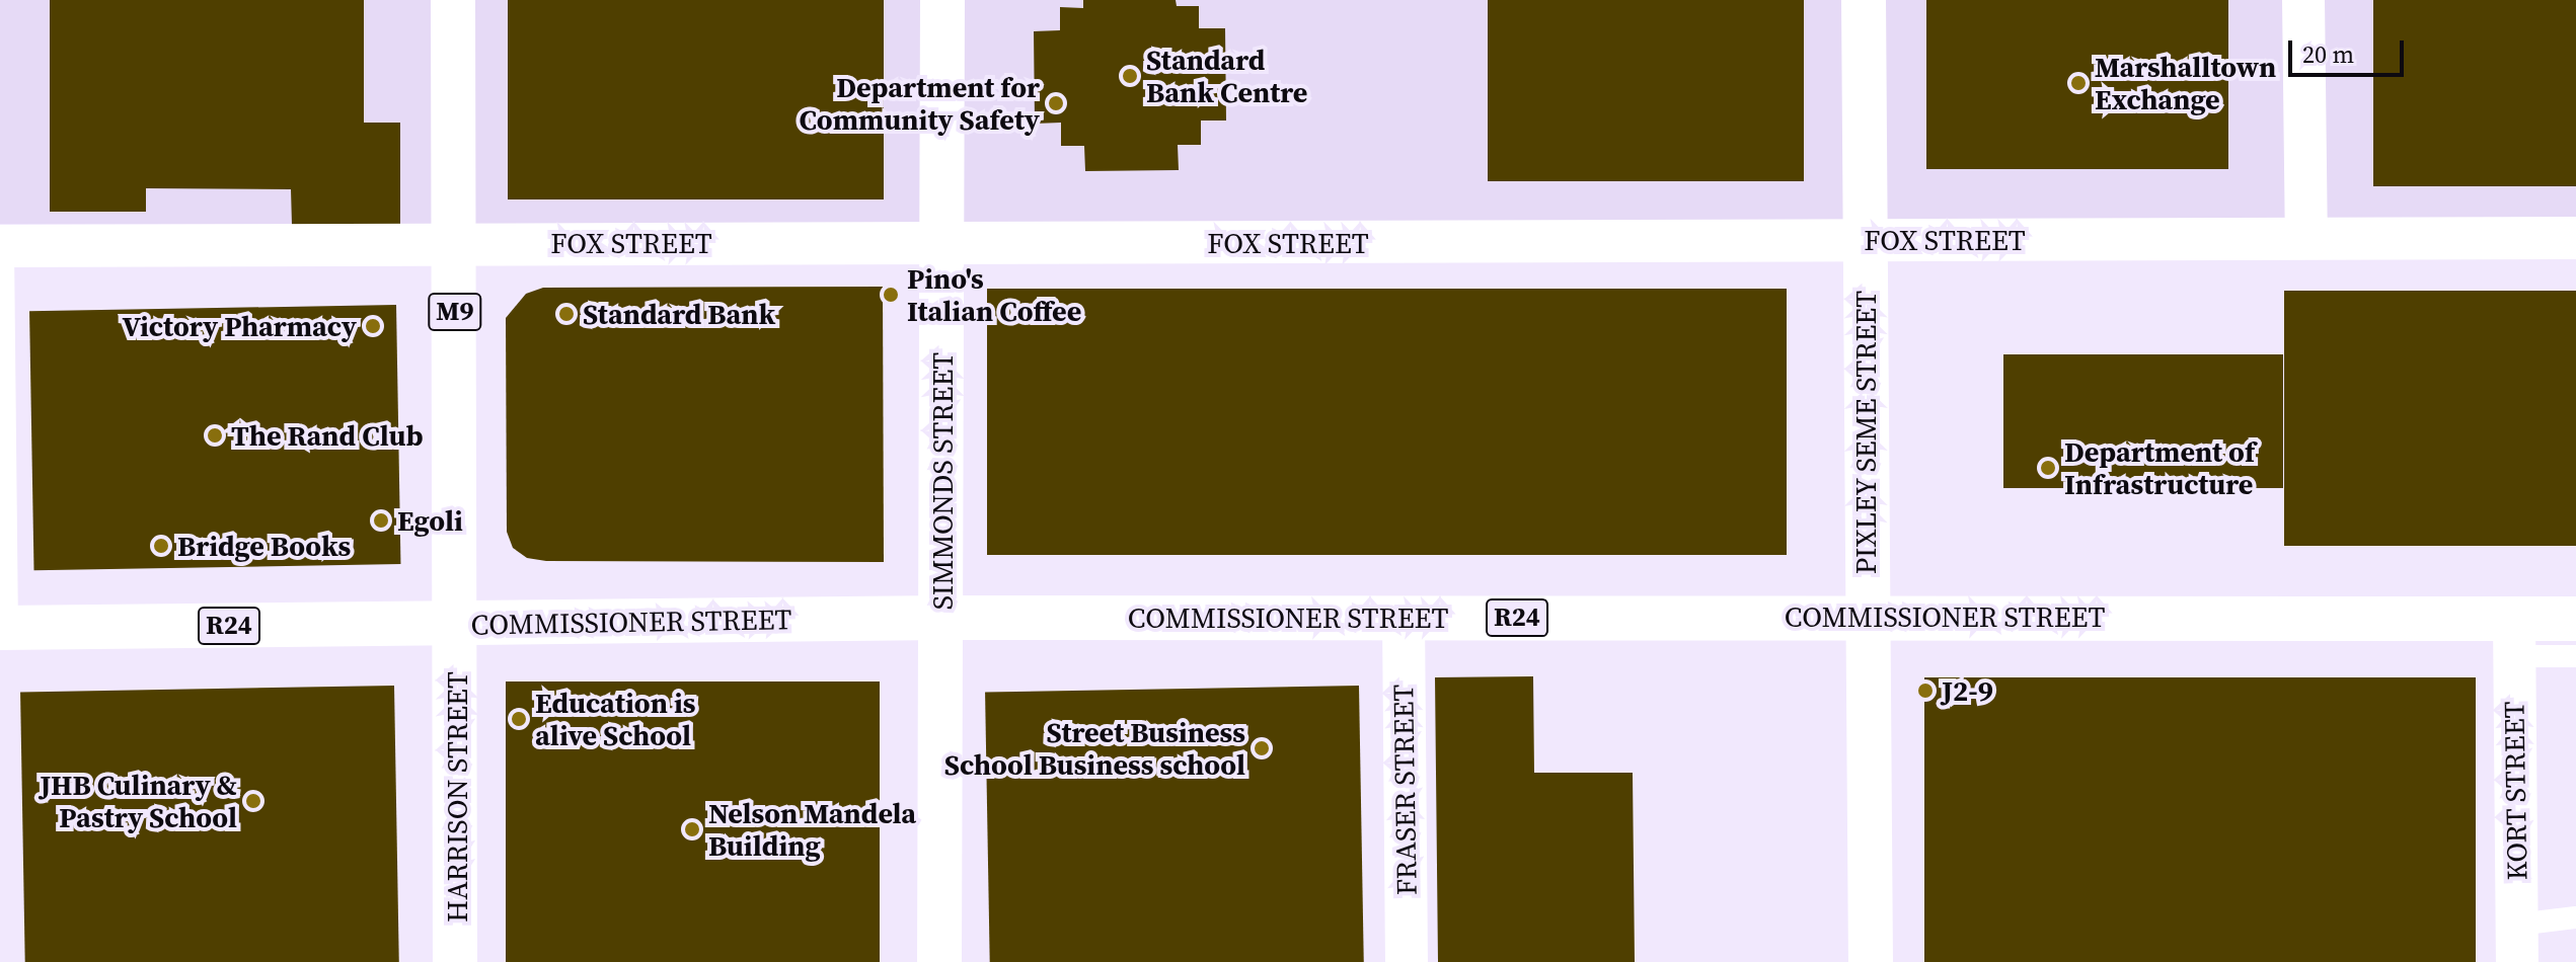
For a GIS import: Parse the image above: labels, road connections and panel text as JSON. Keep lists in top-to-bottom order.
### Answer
{
  "streets": {
    "main road": [
      "M9",
      "PIXLEY SEME STREET",
      "SIMMONDS STREET",
      "COMMISSIONER STREET",
      "R24",
      "HARRISON STREET"
    ],
    "street": ["FOX STREET", "FRASER STREET", "KORT STREET"]
  },
  "crossings": [
    ["FOX STREET", "PIXLEY SEME STREET"],
    ["FOX STREET", "SIMMONDS STREET"],
    ["FOX STREET", "HARRISON STREET"],
    ["PIXLEY SEME STREET", "COMMISSIONER STREET"],
    ["SIMMONDS STREET", "COMMISSIONER STREET"],
    ["COMMISSIONER STREET", "FRASER STREET"],
    ["COMMISSIONER STREET", "KORT STREET"],
    ["COMMISSIONER STREET", "HARRISON STREET"]
  ],
  "places": [
    "Standard Bank Centre",
    "Marshalltown Exchange",
    "Department for Community Safety",
    "Pino's Italian Coffee",
    "Standard Bank",
    "Victory Pharmacy",
    "The Rand Club",
    "Department of Infrastructure",
    "Egoli",
    "Bridge Books",
    "J2-9",
    "Education is alive School",
    "Street Business School Business school",
    "JHB Culinary & Pastry School",
    "Nelson Mandela Building"
  ],
  "scale_bar": "20 m"
}
